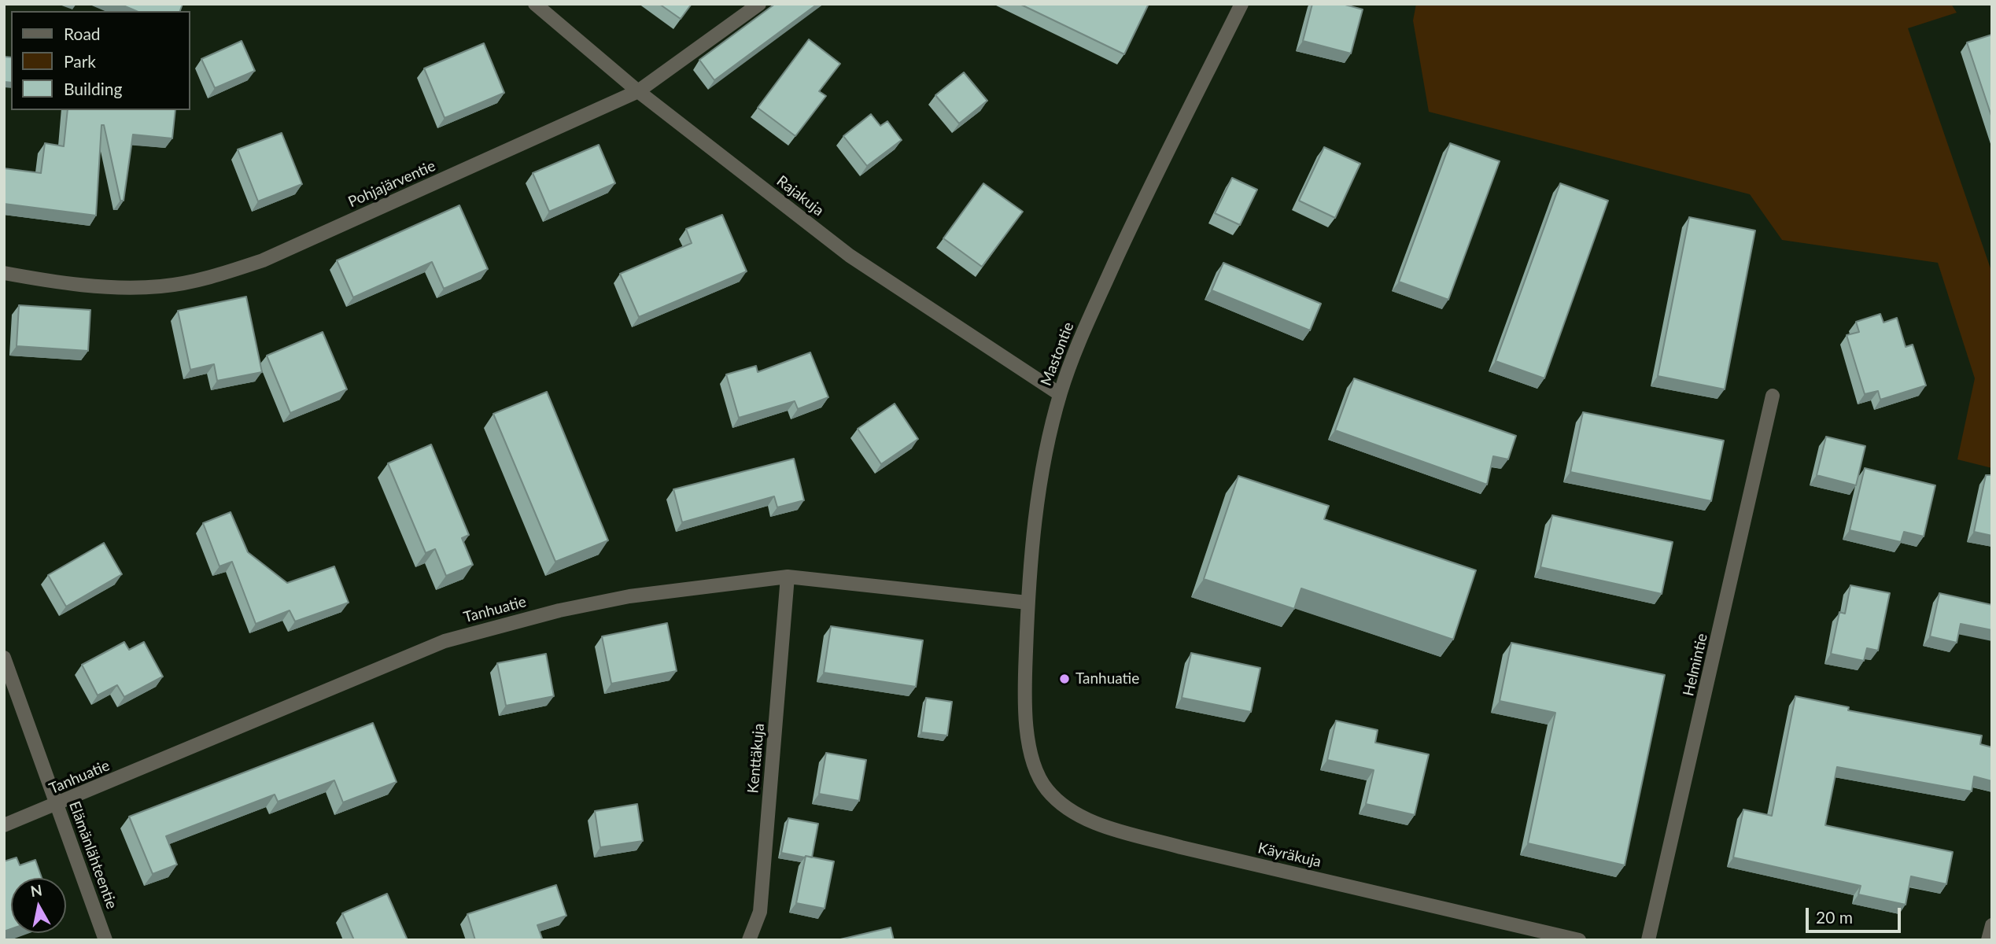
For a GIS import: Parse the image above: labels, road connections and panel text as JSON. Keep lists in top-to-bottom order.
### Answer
{
  "streets": {
    "street": [
      "Pohjajärventie",
      "Rajakuja",
      "Mastontie",
      "Tanhuatie",
      "Helmintie",
      "Kenttäkuja",
      "Elämänlähteentie",
      "Käyräkuja"
    ]
  },
  "crossings": [
    ["Pohjajärventie", "Rajakuja"],
    ["Rajakuja", "Mastontie"],
    ["Mastontie", "Tanhuatie"],
    ["Mastontie", "Käyräkuja"],
    ["Tanhuatie", "Kenttäkuja"],
    ["Tanhuatie", "Elämänlähteentie"]
  ],
  "places": ["Tanhuatie"],
  "legend": ["Road", "Park", "Building"],
  "scale_bar": "20 m",
  "north": "top"
}
